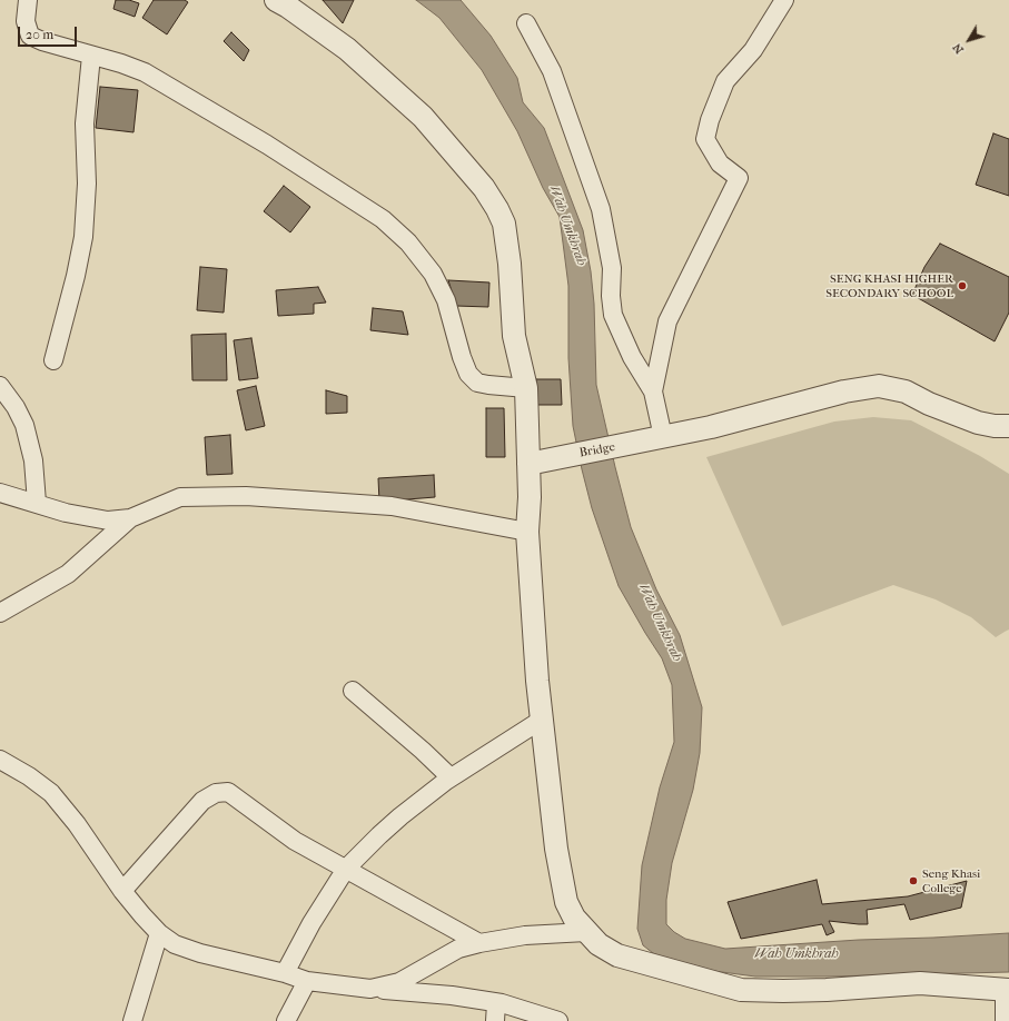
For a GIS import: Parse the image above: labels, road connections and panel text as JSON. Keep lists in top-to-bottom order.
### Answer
{
  "streets": {
    "street": ["Bridge"]
  },
  "water": ["Wah Umkhrah"],
  "places": ["SENG KHASI HIGHER SECONDARY SCHOOL", "Seng Khasi College"],
  "scale_bar": "20 m",
  "north": "bottom left"
}
